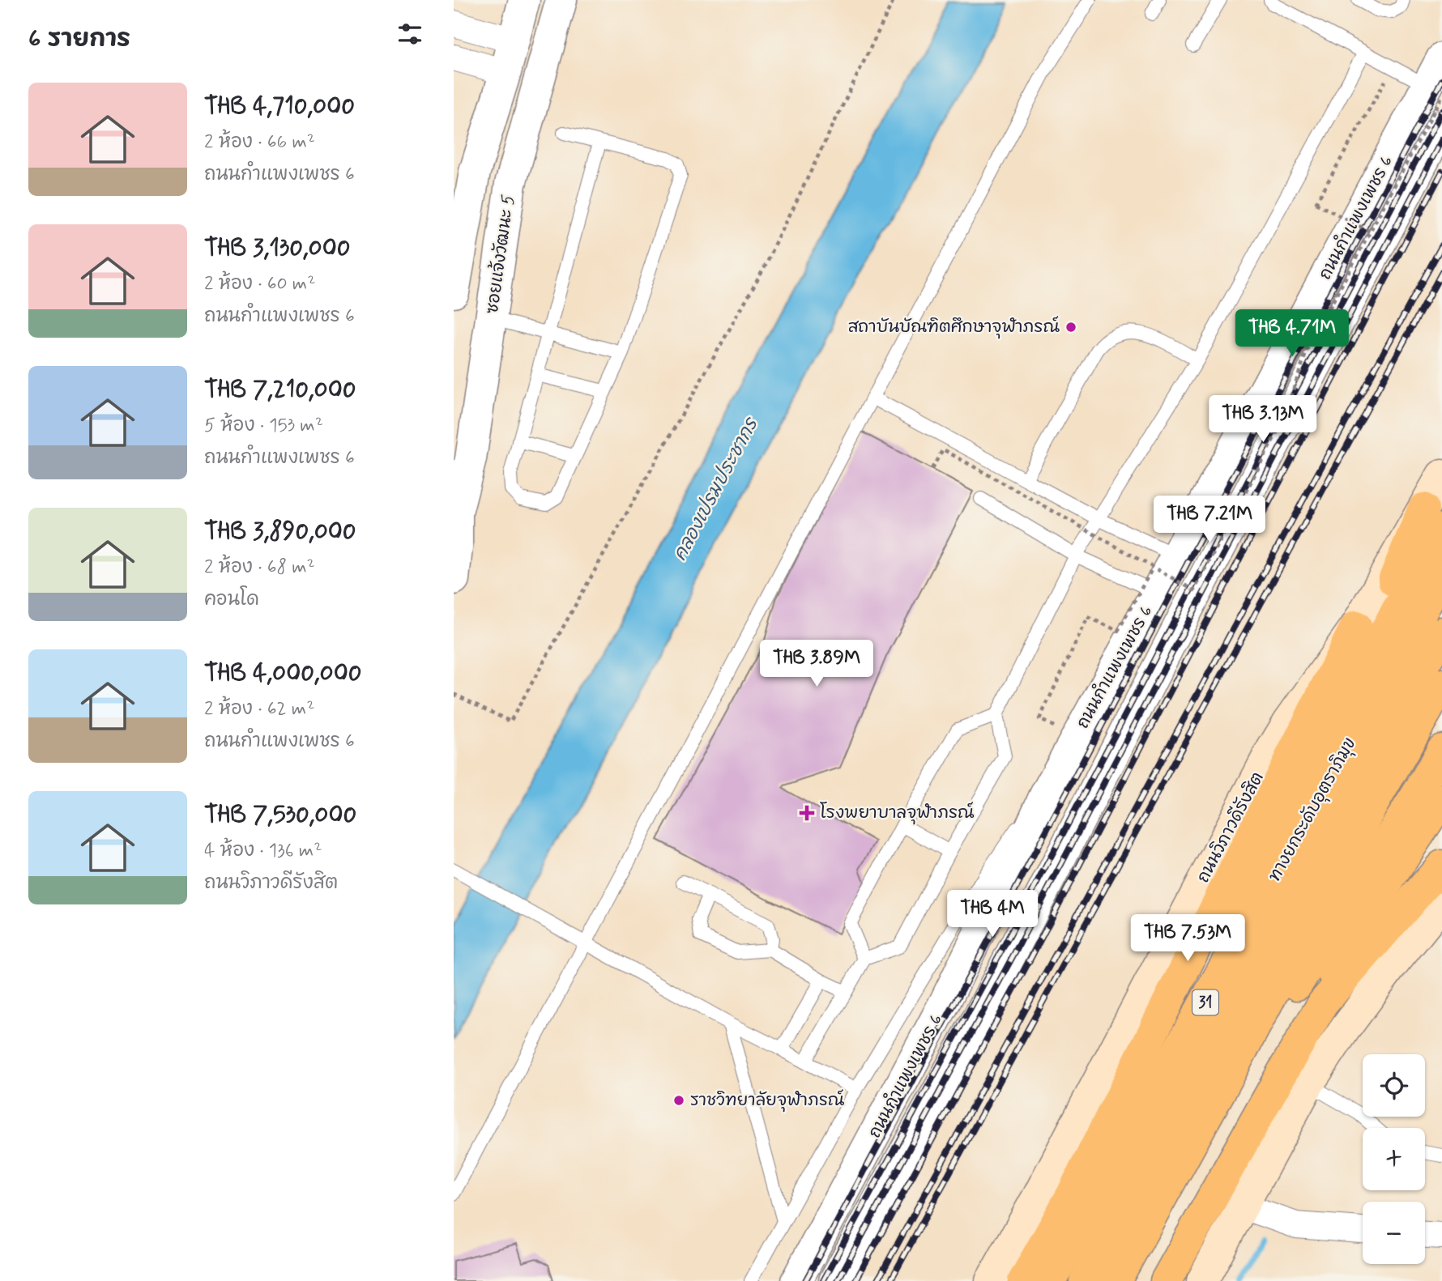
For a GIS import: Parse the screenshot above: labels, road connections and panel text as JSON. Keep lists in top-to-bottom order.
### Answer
{
  "streets": {
    "highway": ["ทางยกระดับอุตราภิมุข", "31"],
    "main road": ["ถนนวิภาวดีรังสิต"],
    "street": ["ถนนกำแพงเพชร 6", "ซอยแจ้งวัฒนะ 5"]
  },
  "crossings": [
    ["ถนนวิภาวดีรังสิต", "31"]
  ],
  "water": ["คลองเปรมประชากร"],
  "places": {
    "other": ["สถาบันบัณฑิตศึกษาจุฬาภรณ์", "ราชวิทยาลัยจุฬาภรณ์"],
    "health": ["โรงพยาบาลจุฬาภรณ์"]
  },
  "page": {
    "heading": "6 รายการ",
    "list": [
      {
        "name": "THB 4,710,000",
        "note": "2 ห้อง · 66 m² · ถนนกำแพงเพชร 6"
      },
      {
        "name": "THB 3,130,000",
        "note": "2 ห้อง · 60 m² · ถนนกำแพงเพชร 6"
      },
      {
        "name": "THB 7,210,000",
        "note": "5 ห้อง · 153 m² · ถนนกำแพงเพชร 6"
      },
      {
        "name": "THB 3,890,000",
        "note": "2 ห้อง · 68 m² · คอนโด"
      },
      {
        "name": "THB 4,000,000",
        "note": "2 ห้อง · 62 m² · ถนนกำแพงเพชร 6"
      },
      {
        "name": "THB 7,530,000",
        "note": "4 ห้อง · 136 m² · ถนนวิภาวดีรังสิต"
      }
    ],
    "price": [
      "THB 4.71M",
      "THB 3.13M",
      "THB 7.21M",
      "THB 3.89M",
      "THB 4M",
      "THB 7.53M"
    ],
    "map_buttons": ["+", "−"]
  }
}
